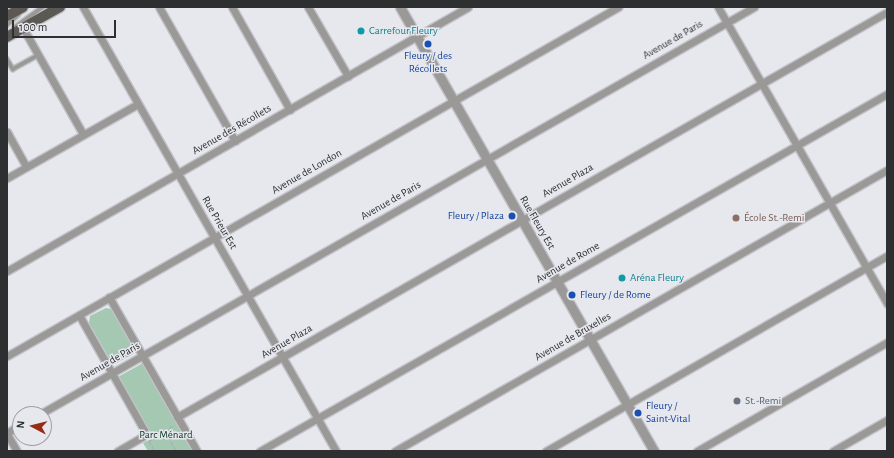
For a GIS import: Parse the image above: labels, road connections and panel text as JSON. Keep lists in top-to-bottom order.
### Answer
{
  "streets": {
    "street": [
      "Avenue de Paris",
      "Avenue des Récollets",
      "Avenue de London",
      "Avenue Plaza",
      "Rue Prieur Est",
      "Rue Fleury Est",
      "Avenue de Rome",
      "Avenue de Bruxelles"
    ]
  },
  "crossings": [
    ["Avenue de Paris", "Rue Prieur Est"],
    ["Avenue de Paris", "Rue Fleury Est"],
    ["Avenue des Récollets", "Rue Prieur Est"],
    ["Avenue des Récollets", "Rue Fleury Est"],
    ["Avenue de London", "Rue Prieur Est"],
    ["Avenue de London", "Rue Fleury Est"],
    ["Avenue Plaza", "Rue Prieur Est"],
    ["Avenue Plaza", "Rue Fleury Est"],
    ["Rue Prieur Est", "Avenue de Rome"],
    ["Rue Fleury Est", "Avenue de Rome"],
    ["Rue Fleury Est", "Avenue de Bruxelles"]
  ],
  "parks": ["Parc Ménard"],
  "places": [
    "Carrefour Fleury",
    "Fleury / des Récollets",
    "Fleury / Plaza",
    "École St.-Remi",
    "Aréna Fleury",
    "Fleury / de Rome",
    "St.-Remi",
    "Fleury / Saint-Vital"
  ],
  "scale_bar": "100 m",
  "north": "left"
}
